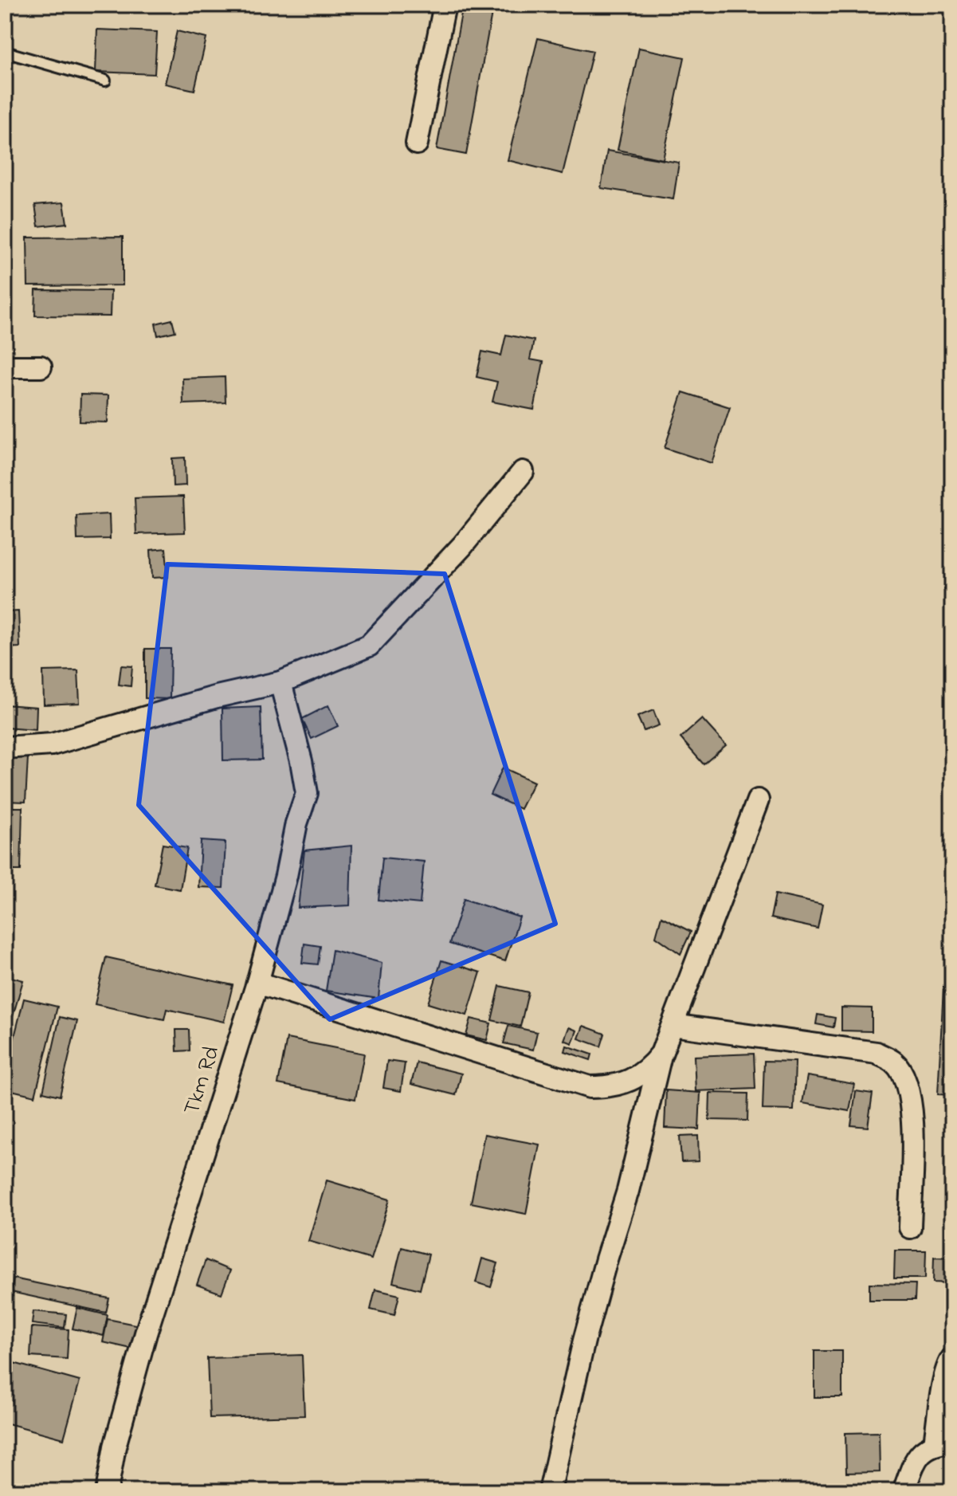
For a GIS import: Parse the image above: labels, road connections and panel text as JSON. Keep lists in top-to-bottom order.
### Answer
{
  "streets": {
    "street": ["Tkm Rd"]
  }
}
